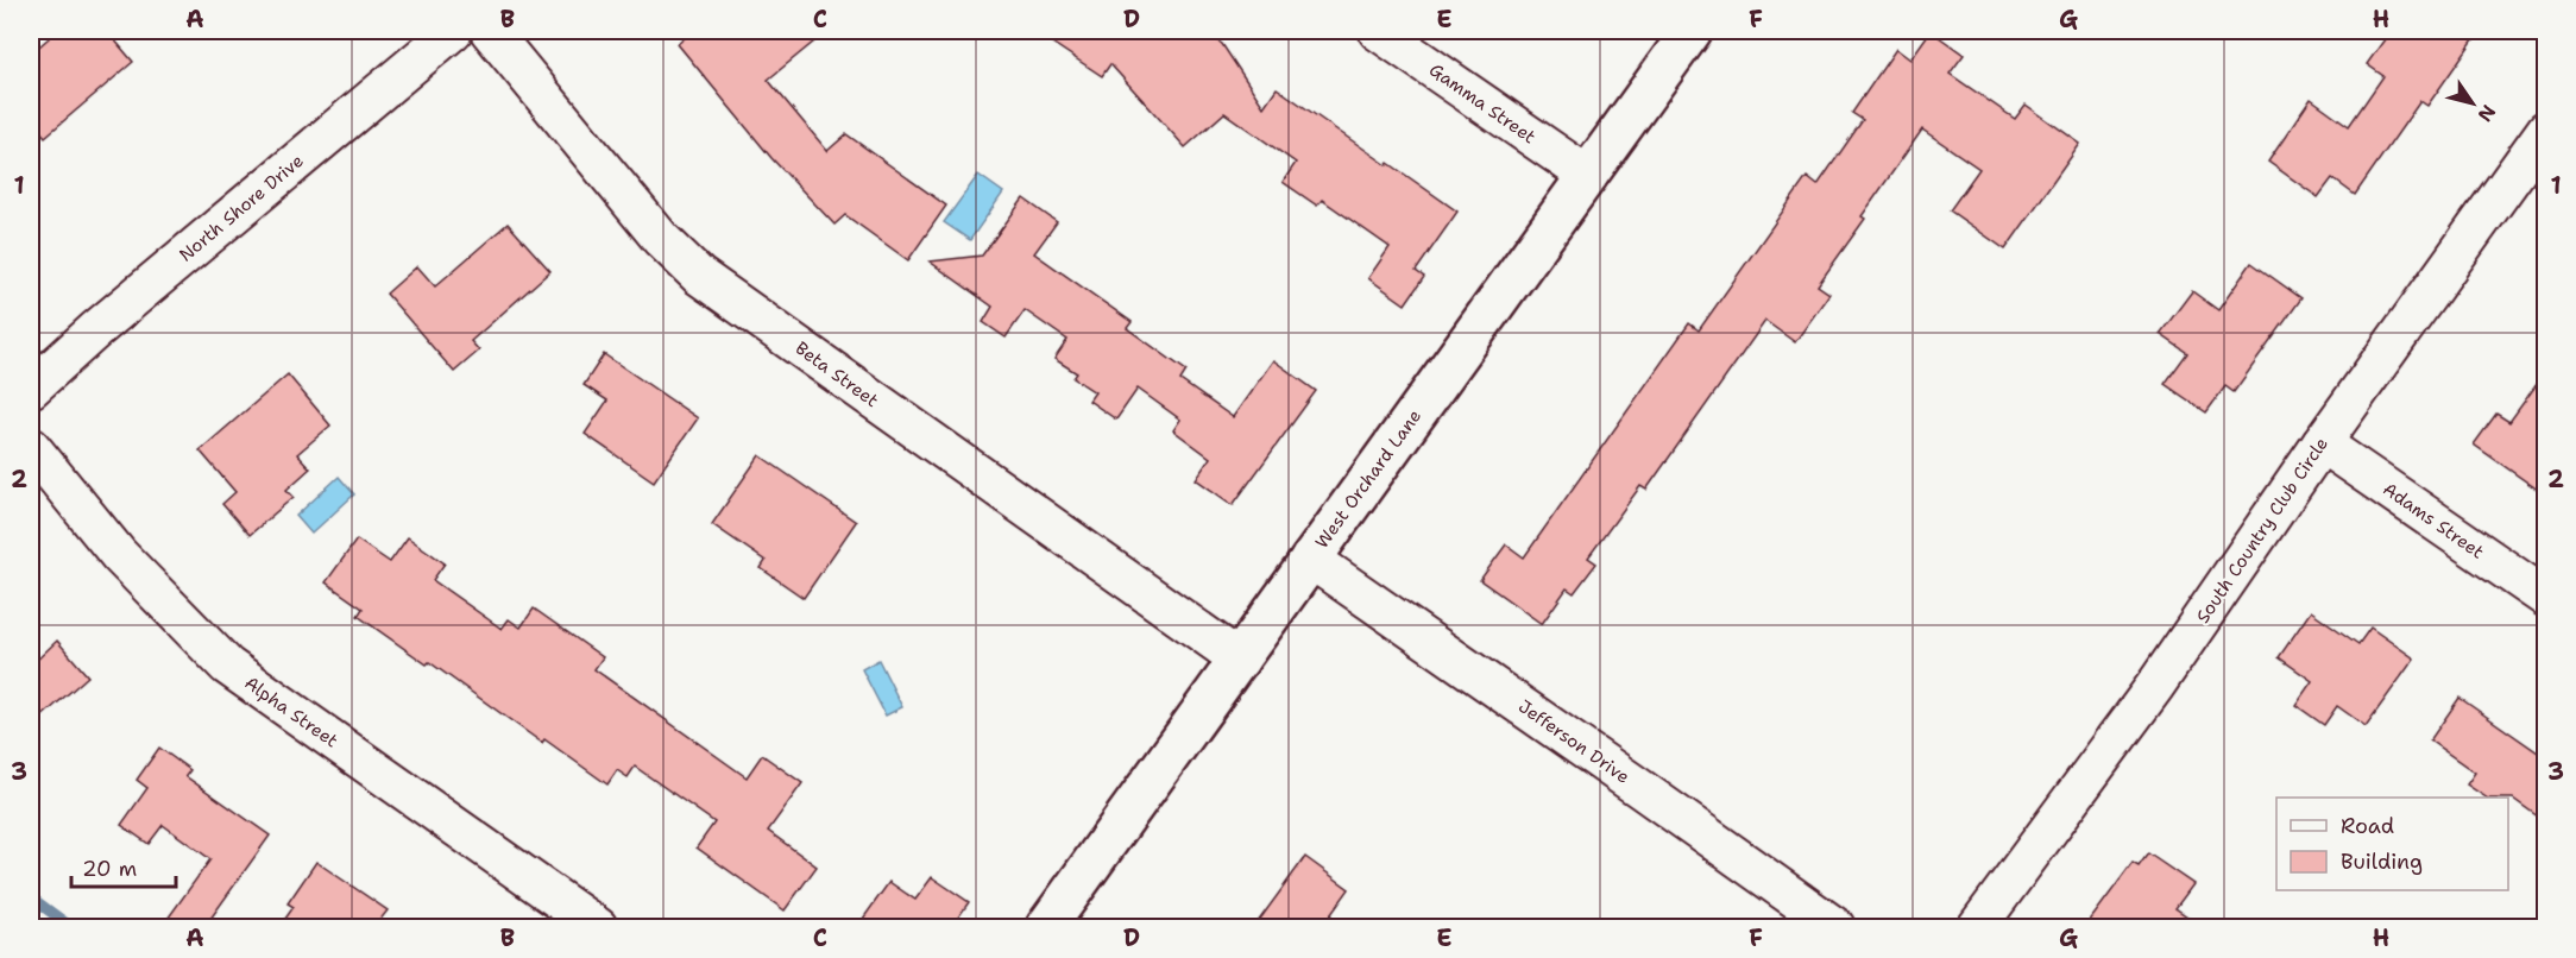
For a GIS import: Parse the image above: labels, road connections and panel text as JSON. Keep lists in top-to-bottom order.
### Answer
{
  "streets": {
    "street": [
      "Gamma Street",
      "North Shore Drive",
      "Beta Street",
      "West Orchard Lane",
      "Adams Street",
      "South Country Club Circle",
      "Alpha Street",
      "Jefferson Drive"
    ]
  },
  "crossings": [
    ["Gamma Street", "West Orchard Lane"],
    ["Beta Street", "West Orchard Lane"],
    ["West Orchard Lane", "Jefferson Drive"],
    ["Adams Street", "South Country Club Circle"]
  ],
  "legend": ["Road", "Building"],
  "scale_bar": "20 m",
  "north": "bottom right",
  "grid": {
    "columns": [
      "A",
      "B",
      "C",
      "D",
      "E",
      "F",
      "G",
      "H"
    ],
    "rows": ["1", "2", "3"]
  }
}
